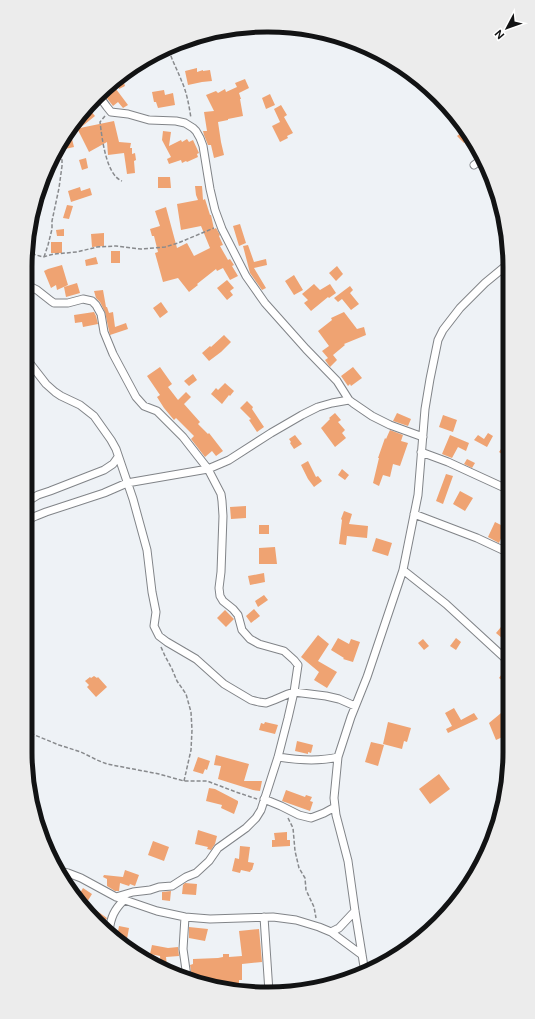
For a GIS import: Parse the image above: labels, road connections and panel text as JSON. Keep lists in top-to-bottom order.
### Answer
{
  "north": "bottom left"
}
